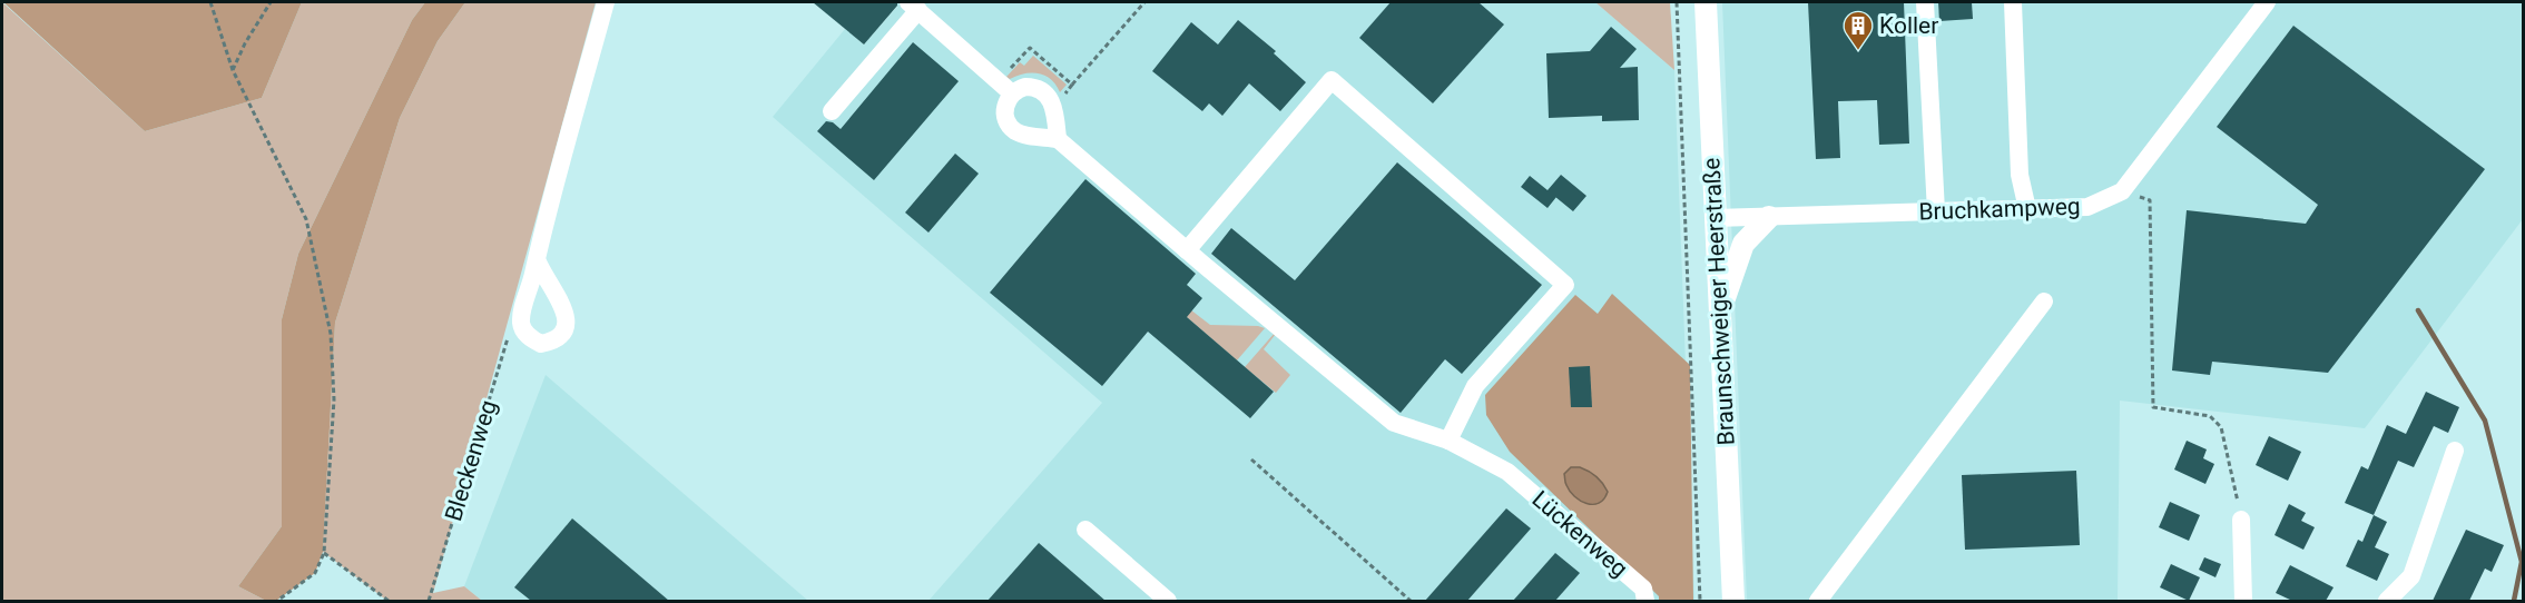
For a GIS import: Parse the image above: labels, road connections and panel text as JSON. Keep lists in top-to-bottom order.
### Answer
{
  "streets": {
    "main road": ["Braunschweiger Heerstraße"],
    "street": ["Bruchkampweg", "Lückenweg"],
    "path": ["Bleckenweg"]
  },
  "crossings": [
    ["Bruchkampweg", "Braunschweiger Heerstraße"]
  ],
  "places": {
    "building": ["Koller"]
  }
}
